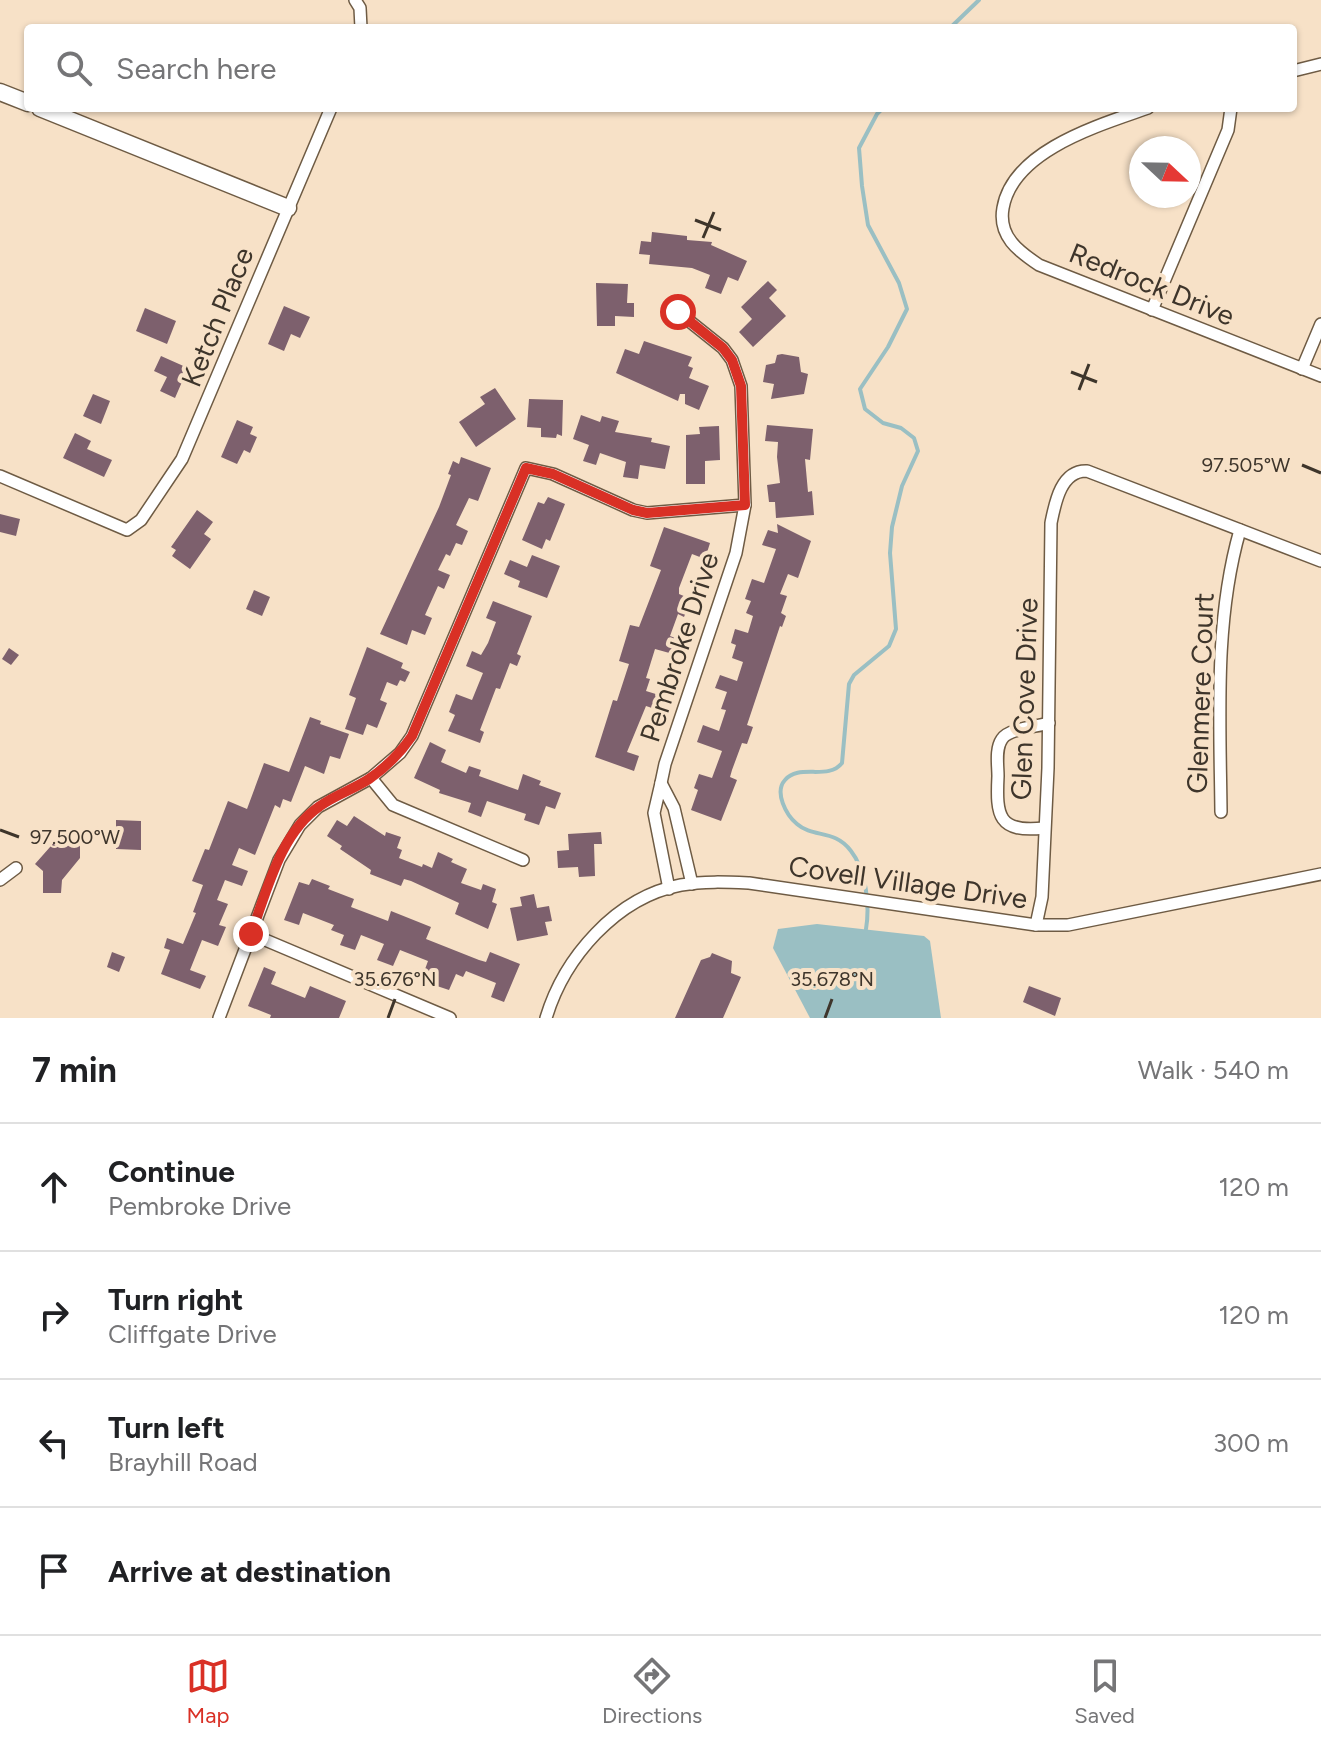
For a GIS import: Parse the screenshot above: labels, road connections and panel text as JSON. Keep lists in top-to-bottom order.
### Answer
{
  "streets": {
    "street": [
      "Redrock Drive",
      "Ketch Place",
      "Pembroke Drive",
      "Glenmere Court",
      "Glen Cove Drive",
      "Covell Village Drive"
    ]
  },
  "crossings": [
    ["Pembroke Drive", "Covell Village Drive"],
    ["Glenmere Court", "Glen Cove Drive"],
    ["Glen Cove Drive", "Covell Village Drive"]
  ],
  "north": "right",
  "page": {
    "search": "Search here",
    "heading": ["7 min", "Walk · 540 m"],
    "list": [
      ["Continue", "Pembroke Drive", "120 m"],
      ["Turn right", "Cliffgate Drive", "120 m"],
      ["Turn left", "Brayhill Road", "300 m"],
      "Arrive at destination"
    ],
    "nav": ["Map", "Directions", "Saved"]
  },
  "coordinates": [
    "97.505°W",
    "97.500°W",
    "35.676°N",
    "35.678°N"
  ]
}
